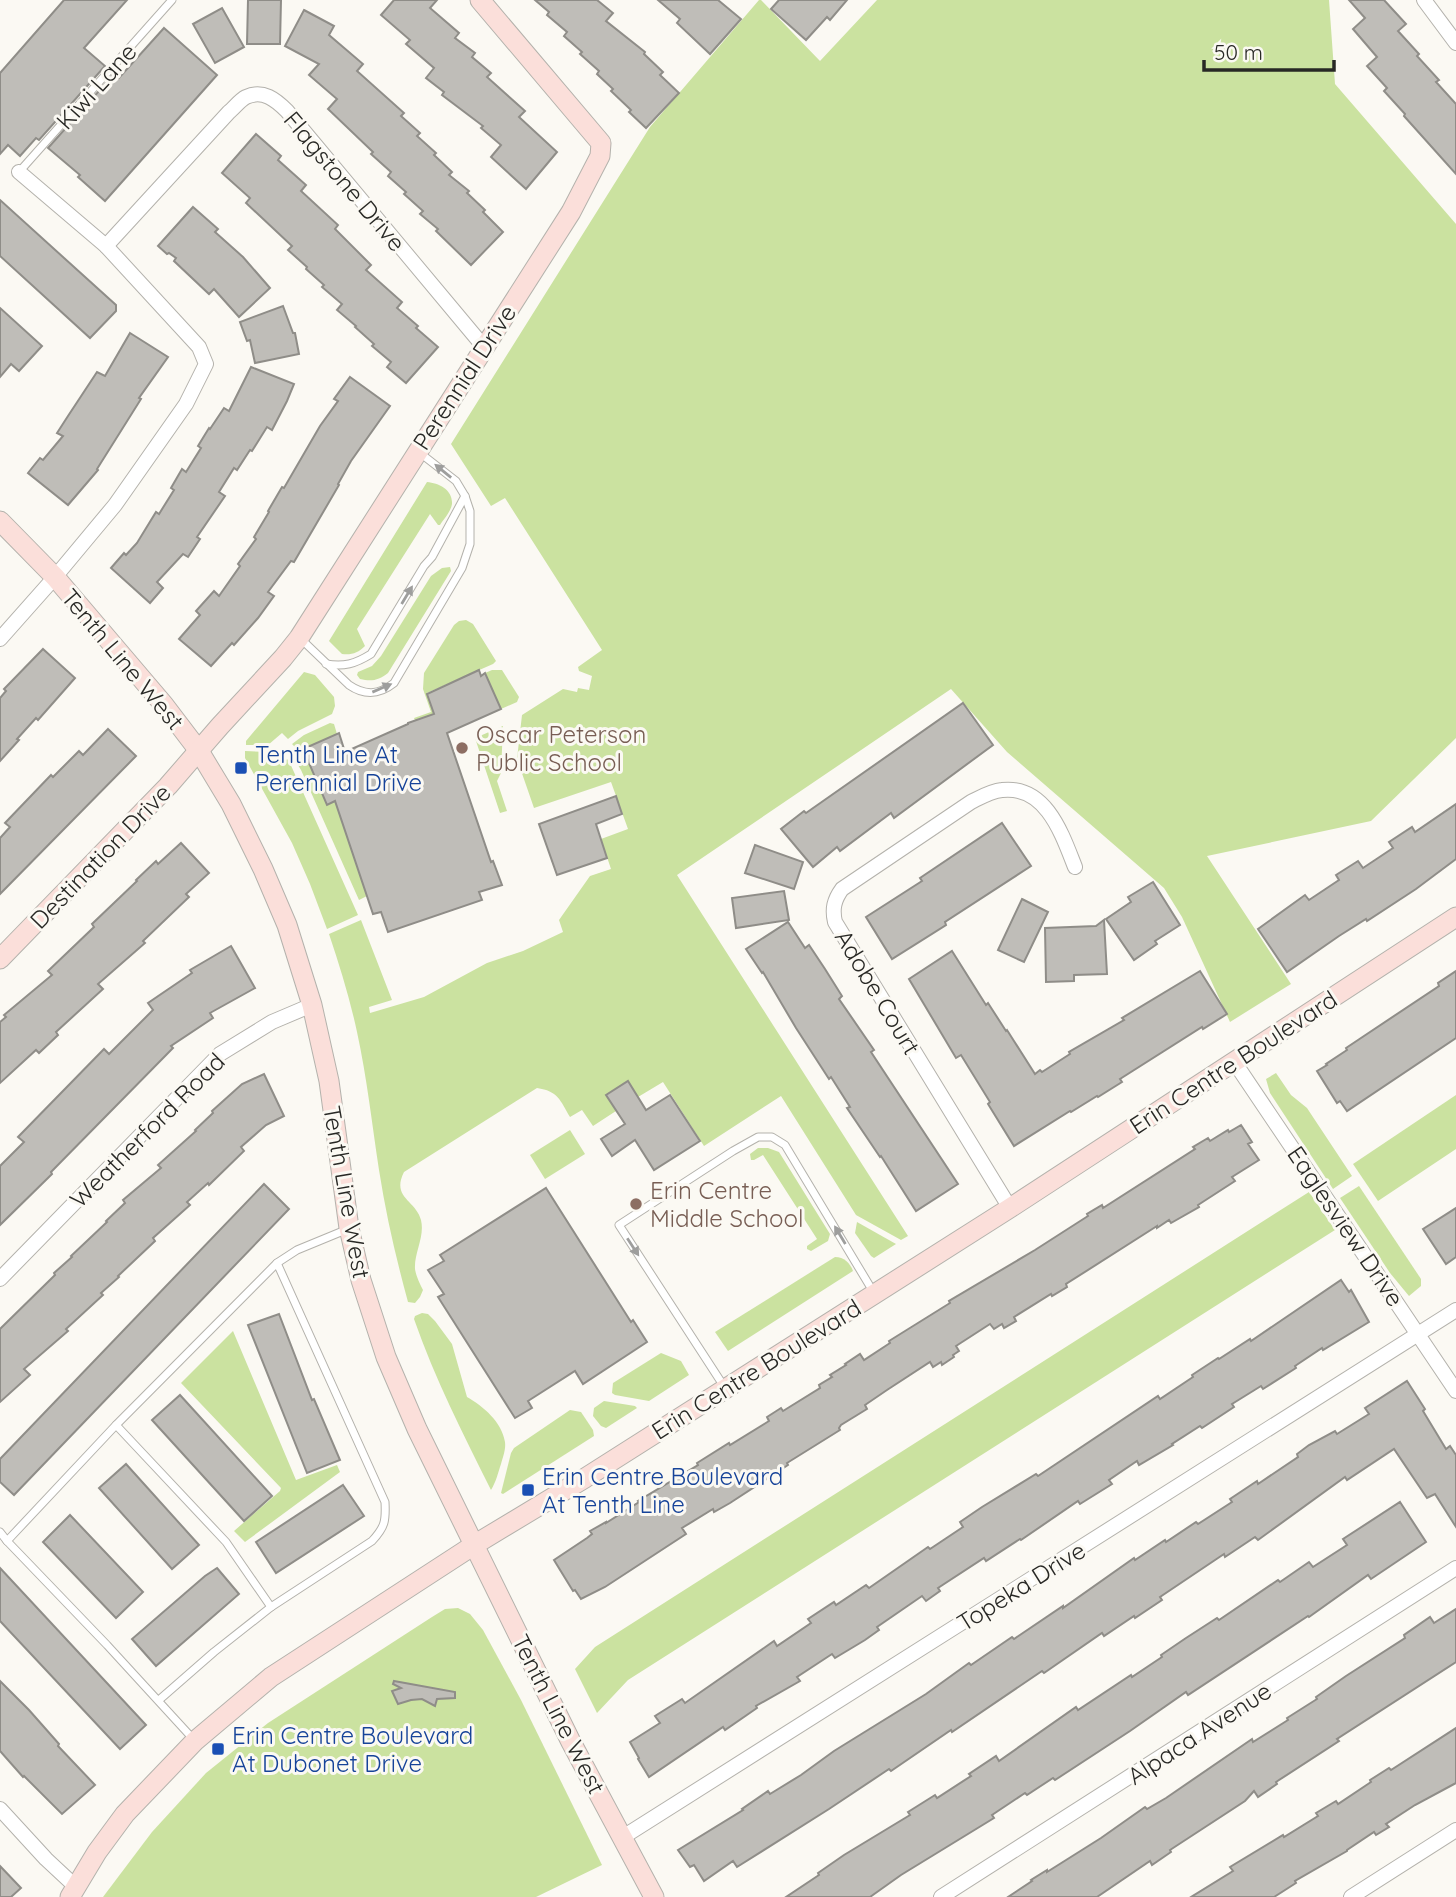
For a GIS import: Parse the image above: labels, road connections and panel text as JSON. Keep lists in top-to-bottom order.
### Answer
{
  "streets": {
    "street": [
      "Flagstone Drive",
      "Perennial Drive",
      "Tenth Line West",
      "Destination Drive",
      "Adobe Court",
      "Erin Centre Boulevard",
      "Weatherford Road",
      "Eaglesview Drive",
      "Topeka Drive",
      "Alpaca Avenue"
    ],
    "lane": ["Kiwi Lane"]
  },
  "crossings": [
    ["Flagstone Drive", "Perennial Drive"],
    ["Perennial Drive", "Tenth Line West"],
    ["Perennial Drive", "Destination Drive"],
    ["Tenth Line West", "Destination Drive"],
    ["Tenth Line West", "Erin Centre Boulevard"],
    ["Tenth Line West", "Weatherford Road"],
    ["Tenth Line West", "Topeka Drive"],
    ["Adobe Court", "Erin Centre Boulevard"],
    ["Erin Centre Boulevard", "Eaglesview Drive"],
    ["Eaglesview Drive", "Topeka Drive"]
  ],
  "places": {
    "other": ["Oscar Peterson Public School", "Erin Centre Middle School"],
    "transit": ["Tenth Line At Perennial Drive", "Erin Centre Boulevard At Tenth Line", "Erin Centre Boulevard At Dubonet Drive"]
  },
  "scale_bar": "50 m"
}
